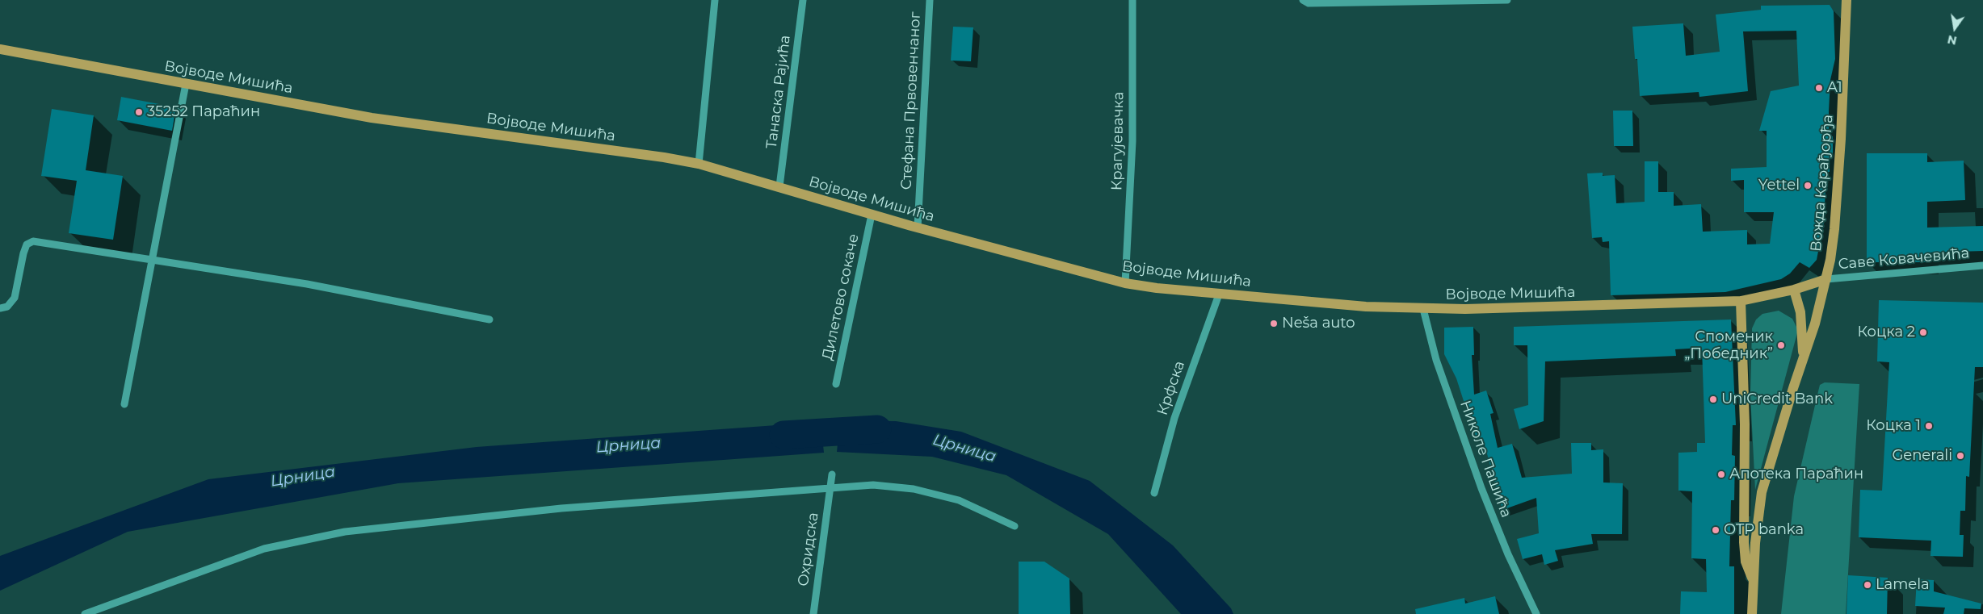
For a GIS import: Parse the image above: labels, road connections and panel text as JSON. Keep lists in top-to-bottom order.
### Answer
{
  "streets": {
    "main road": ["Војводе Мишића", "Вожда Карађорђа"],
    "street": [
      "Танаска Рајића",
      "Стефана Првовенчаног",
      "Крагујевачка",
      "Саве Ковачевића",
      "Дилетово сокаче",
      "Крфска",
      "Николе Пашића",
      "Охридска"
    ]
  },
  "crossings": [
    ["Војводе Мишића", "Танаска Рајића"],
    ["Војводе Мишића", "Стефана Првовенчаног"],
    ["Војводе Мишића", "Крагујевачка"],
    ["Војводе Мишића", "Дилетово сокаче"],
    ["Војводе Мишића", "Крфска"],
    ["Војводе Мишића", "Николе Пашића"],
    ["Вожда Карађорђа", "Саве Ковачевића"]
  ],
  "water": ["Црница"],
  "places": [
    "A1",
    "35252 Параћин",
    "Yettel",
    "Neša auto",
    "Коцка 2",
    "Споменик „Победник”",
    "UniCredit Bank",
    "Коцка 1",
    "Generali",
    "Апотека Параћин",
    "OTP banka",
    "Lamela"
  ],
  "north": "bottom"
}
